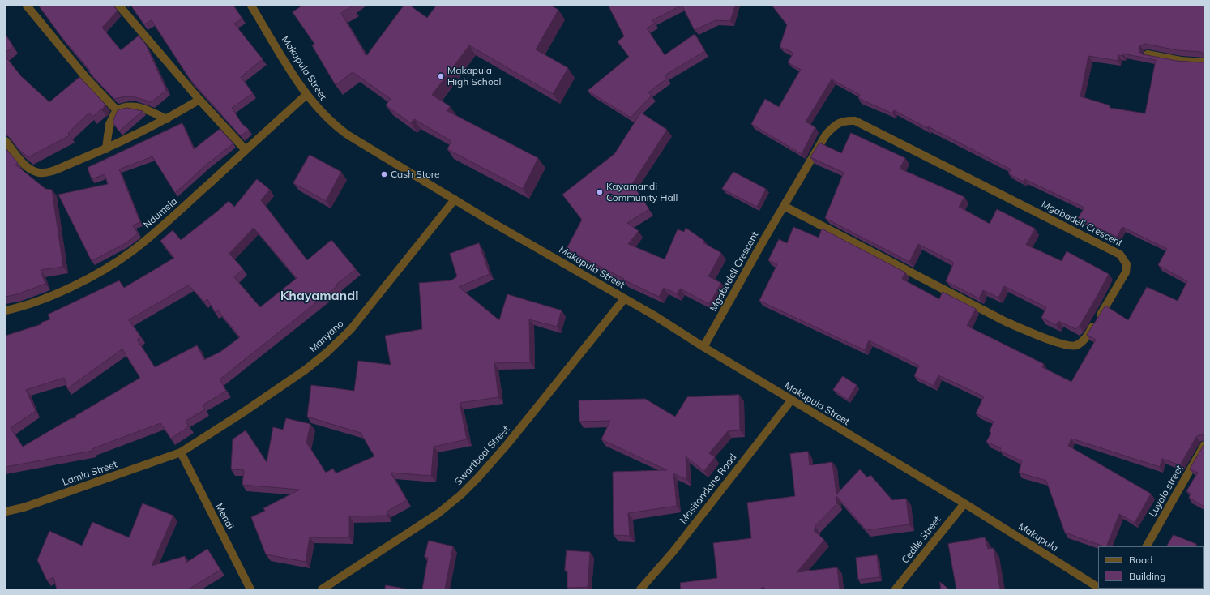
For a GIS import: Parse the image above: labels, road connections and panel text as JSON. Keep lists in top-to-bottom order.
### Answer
{
  "streets": {
    "street": [
      "Makupula Street",
      "Ndumela",
      "Mgabadeli Crescent",
      "Manyano",
      "Swartbooi Street",
      "Lamla Street",
      "Masitandane Road",
      "Luyolo street",
      "Mendi",
      "Makupula",
      "Cedile Street"
    ]
  },
  "crossings": [
    ["Makupula Street", "Ndumela"],
    ["Makupula Street", "Mgabadeli Crescent"],
    ["Makupula Street", "Manyano"],
    ["Makupula Street", "Swartbooi Street"],
    ["Makupula Street", "Masitandane Road"],
    ["Makupula Street", "Makupula"],
    ["Makupula Street", "Cedile Street"],
    ["Manyano", "Lamla Street"],
    ["Manyano", "Mendi"],
    ["Lamla Street", "Mendi"],
    ["Makupula", "Cedile Street"]
  ],
  "districts": ["Khayamandi"],
  "places": ["Makapula High School", "Cash Store", "Kayamandi Community Hall"],
  "legend": ["Road", "Building"]
}
